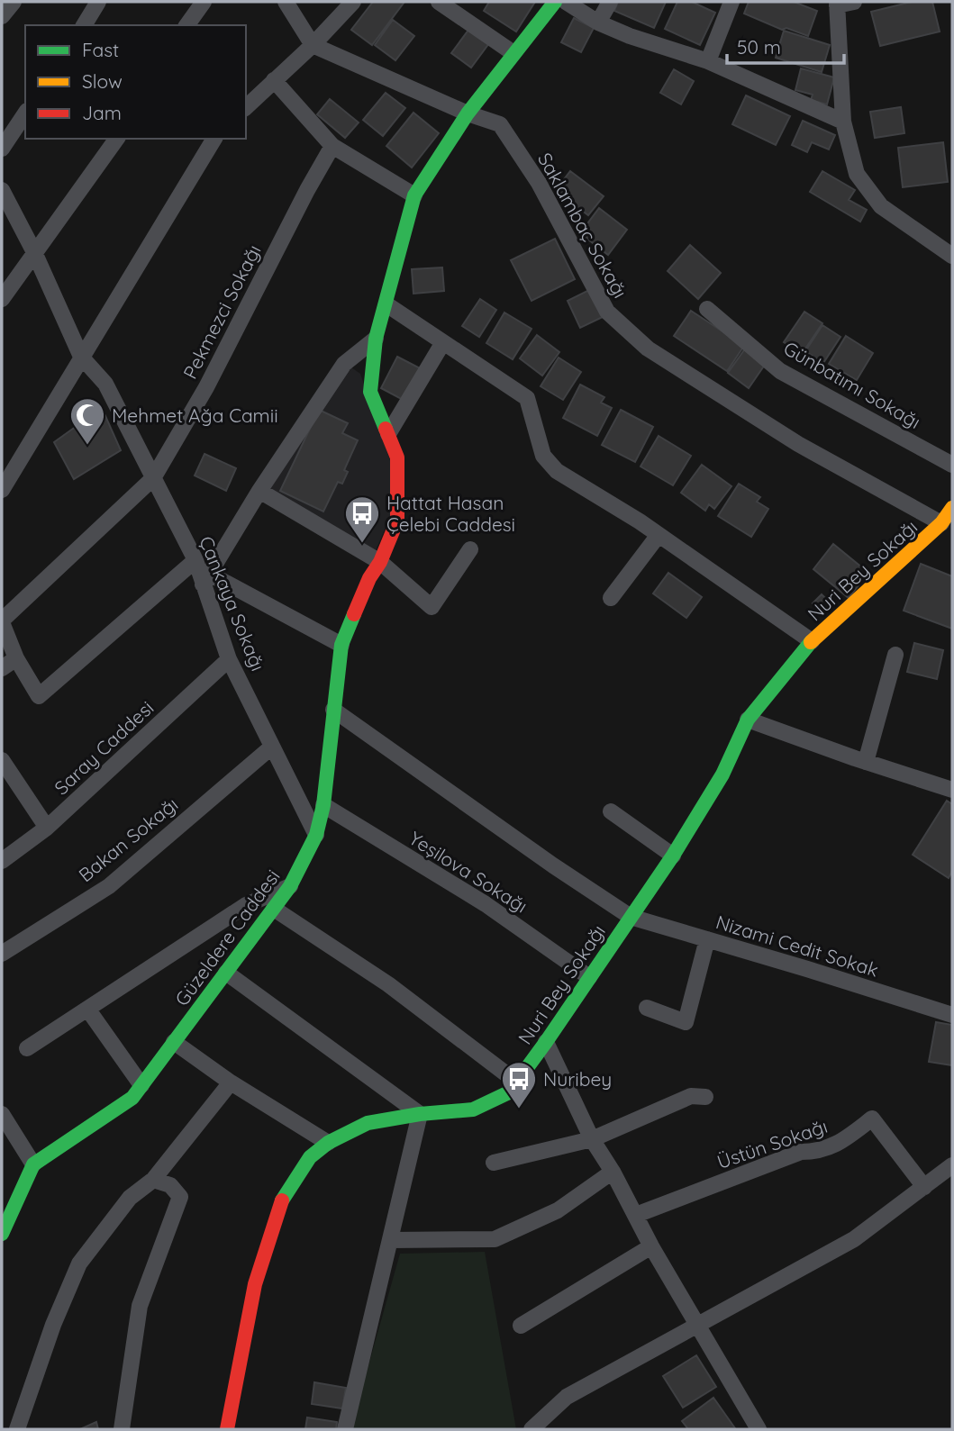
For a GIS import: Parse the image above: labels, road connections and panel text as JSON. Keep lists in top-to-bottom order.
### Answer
{
  "streets": {
    "street": [
      "Saklambaç Sokağı",
      "Pekmezci Sokağı",
      "Günbatımı Sokağı",
      "Nuri Bey Sokağı",
      "Çankaya Sokağı",
      "Saray Caddesi",
      "Bakan Sokağı",
      "Yeşilova Sokağı",
      "Güzeldere Caddesi",
      "Nizami Cedit Sokak",
      "Üstün Sokağı"
    ]
  },
  "crossings": [
    ["Saklambaç Sokağı", "Nuri Bey Sokağı"],
    ["Saklambaç Sokağı", "Güzeldere Caddesi"],
    ["Pekmezci Sokağı", "Çankaya Sokağı"],
    ["Nuri Bey Sokağı", "Yeşilova Sokağı"],
    ["Nuri Bey Sokağı", "Nizami Cedit Sokak"],
    ["Çankaya Sokağı", "Saray Caddesi"],
    ["Çankaya Sokağı", "Bakan Sokağı"],
    ["Çankaya Sokağı", "Güzeldere Caddesi"],
    ["Yeşilova Sokağı", "Güzeldere Caddesi"],
    ["Güzeldere Caddesi", "Nizami Cedit Sokak"]
  ],
  "places": {
    "mosque": ["Mehmet Ağa Camii"],
    "bus stop": ["Hattat Hasan Çelebi Caddesi", "Nuribey"]
  },
  "legend": ["Fast", "Slow", "Jam"],
  "scale_bar": "50 m"
}
